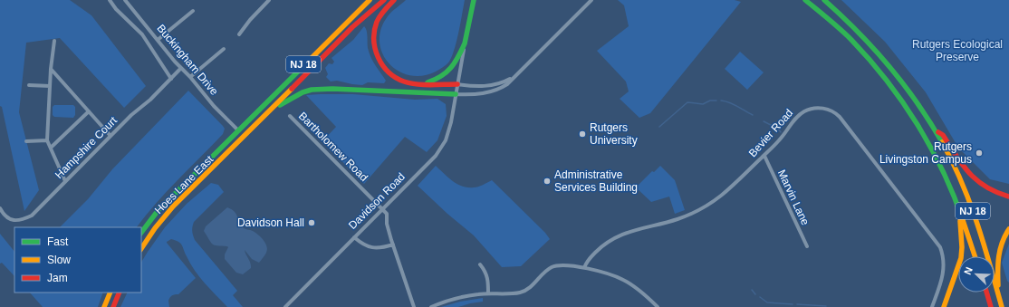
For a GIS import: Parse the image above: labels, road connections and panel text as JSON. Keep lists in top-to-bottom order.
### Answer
{
  "streets": {
    "main road": ["NJ 18", "Hoes Lane East", "Davidson Road"],
    "street": [
      "Buckingham Drive",
      "Bevier Road",
      "Bartholomew Road",
      "Hampshire Court",
      "Marvin Lane"
    ]
  },
  "crossings": [
    ["Buckingham Drive", "NJ 18"],
    ["Buckingham Drive", "Hampshire Court"],
    ["Buckingham Drive", "Hoes Lane East"],
    ["NJ 18", "Hoes Lane East"],
    ["Bevier Road", "Marvin Lane"],
    ["Bartholomew Road", "Davidson Road"]
  ],
  "parks": ["Rutgers Ecological Preserve"],
  "places": [
    "Rutgers University",
    "Rutgers Livingston Campus",
    "Administrative Services Building",
    "Davidson Hall"
  ],
  "legend": ["Fast", "Slow", "Jam"],
  "north": "top left"
}
